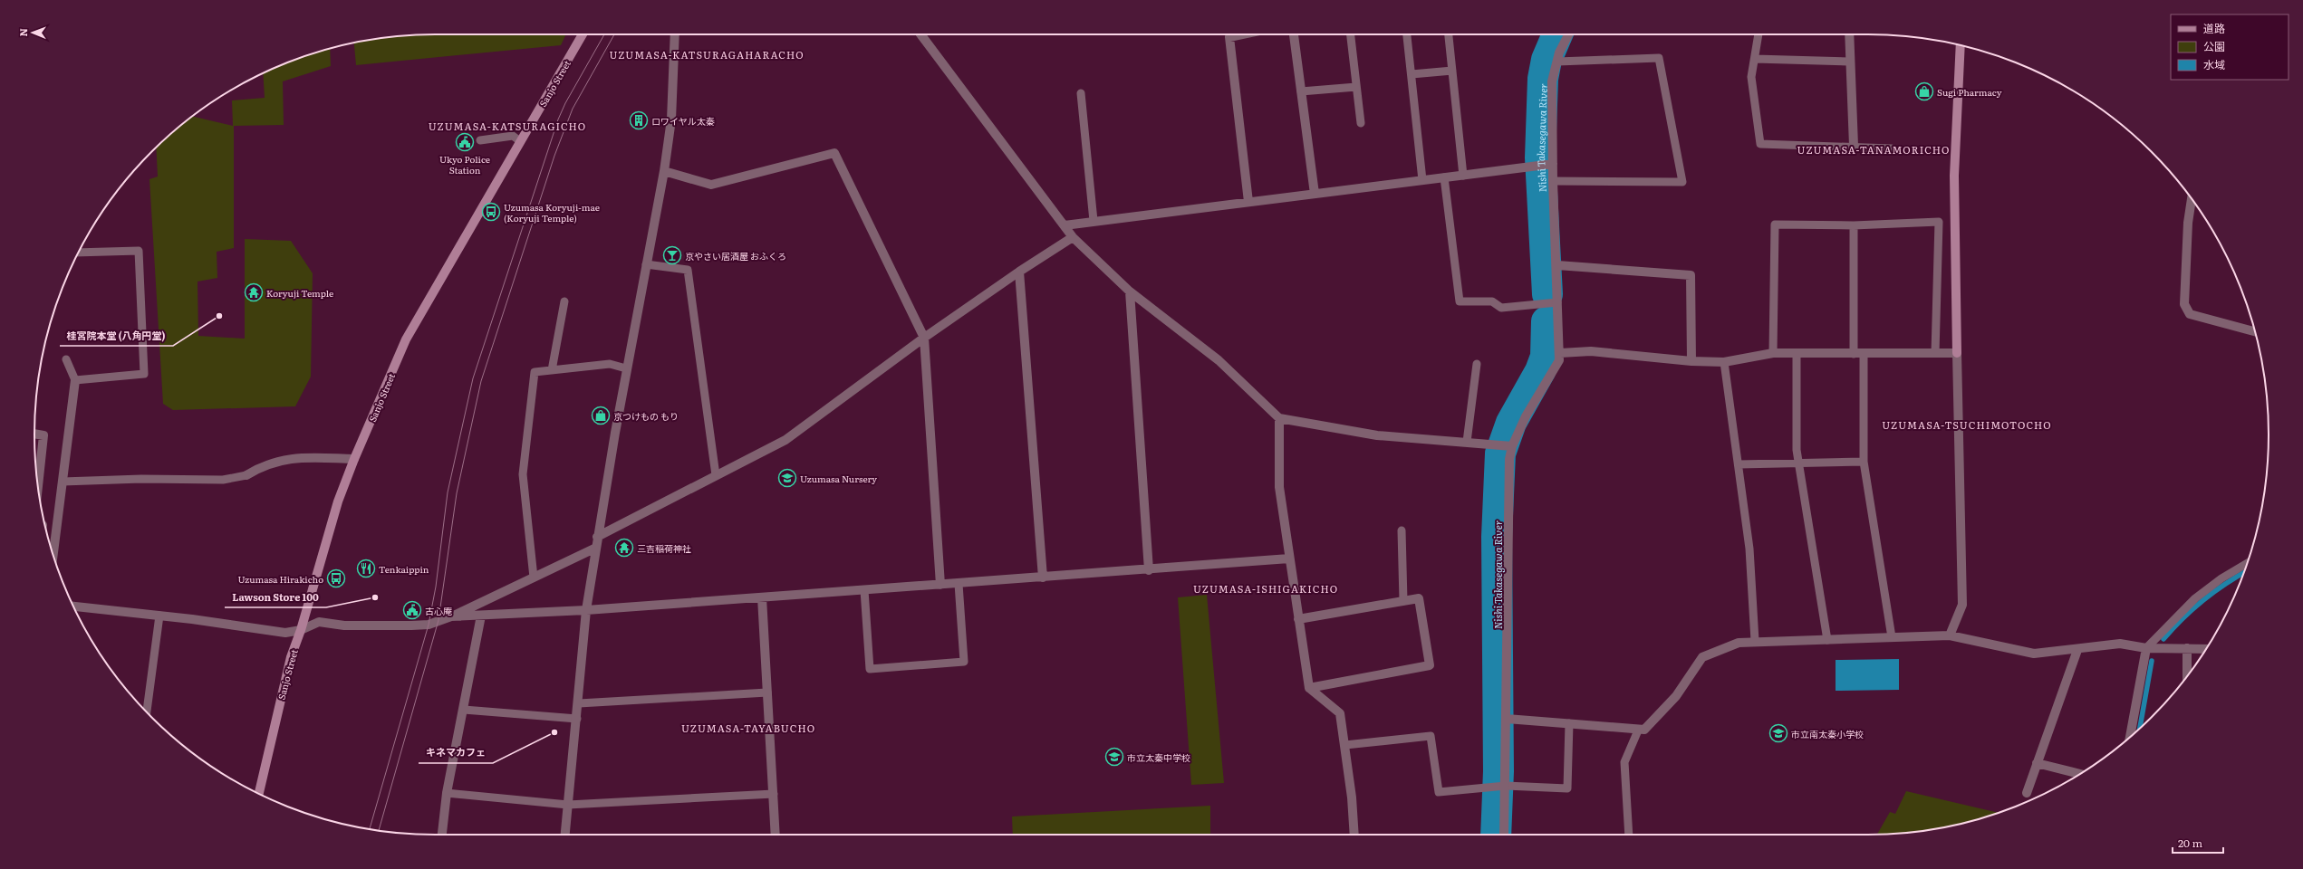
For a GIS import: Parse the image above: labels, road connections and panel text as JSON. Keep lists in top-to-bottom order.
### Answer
{
  "streets": {
    "main road": ["Sanjo Street"]
  },
  "districts": [
    "UZUMASA-KATSURAGAHARACHO",
    "UZUMASA-KATSURAGICHO",
    "UZUMASA-TANAMORICHO",
    "UZUMASA-TSUCHIMOTOCHO",
    "UZUMASA-ISHIGAKICHO",
    "UZUMASA-TAYABUCHO"
  ],
  "water": ["Nishi Takasegawa River"],
  "places": {
    "shop": ["Sugi Pharmacy", "京つけもの もり"],
    "building": ["ロワイヤル太秦"],
    "public building": ["Ukyo Police Station", "古心庵"],
    "bus stop": ["Uzumasa Koryuji-mae (Koryuji Temple)", "Uzumasa Hirakicho"],
    "bar": ["京やさい居酒屋 おふくろ"],
    "temple": ["Koryuji Temple", "三吉稲荷神社"],
    "other": ["桂宮院本堂 (八角円堂)", "Lawson Store 100", "キネマカフェ"],
    "school or university": ["Uzumasa Nursery", "市立南太秦小学校", "市立太秦中学校"],
    "restaurant": ["Tenkaippin"]
  },
  "legend": ["道路", "公園", "水域"],
  "scale_bar": "20 m",
  "north": "left"
}
